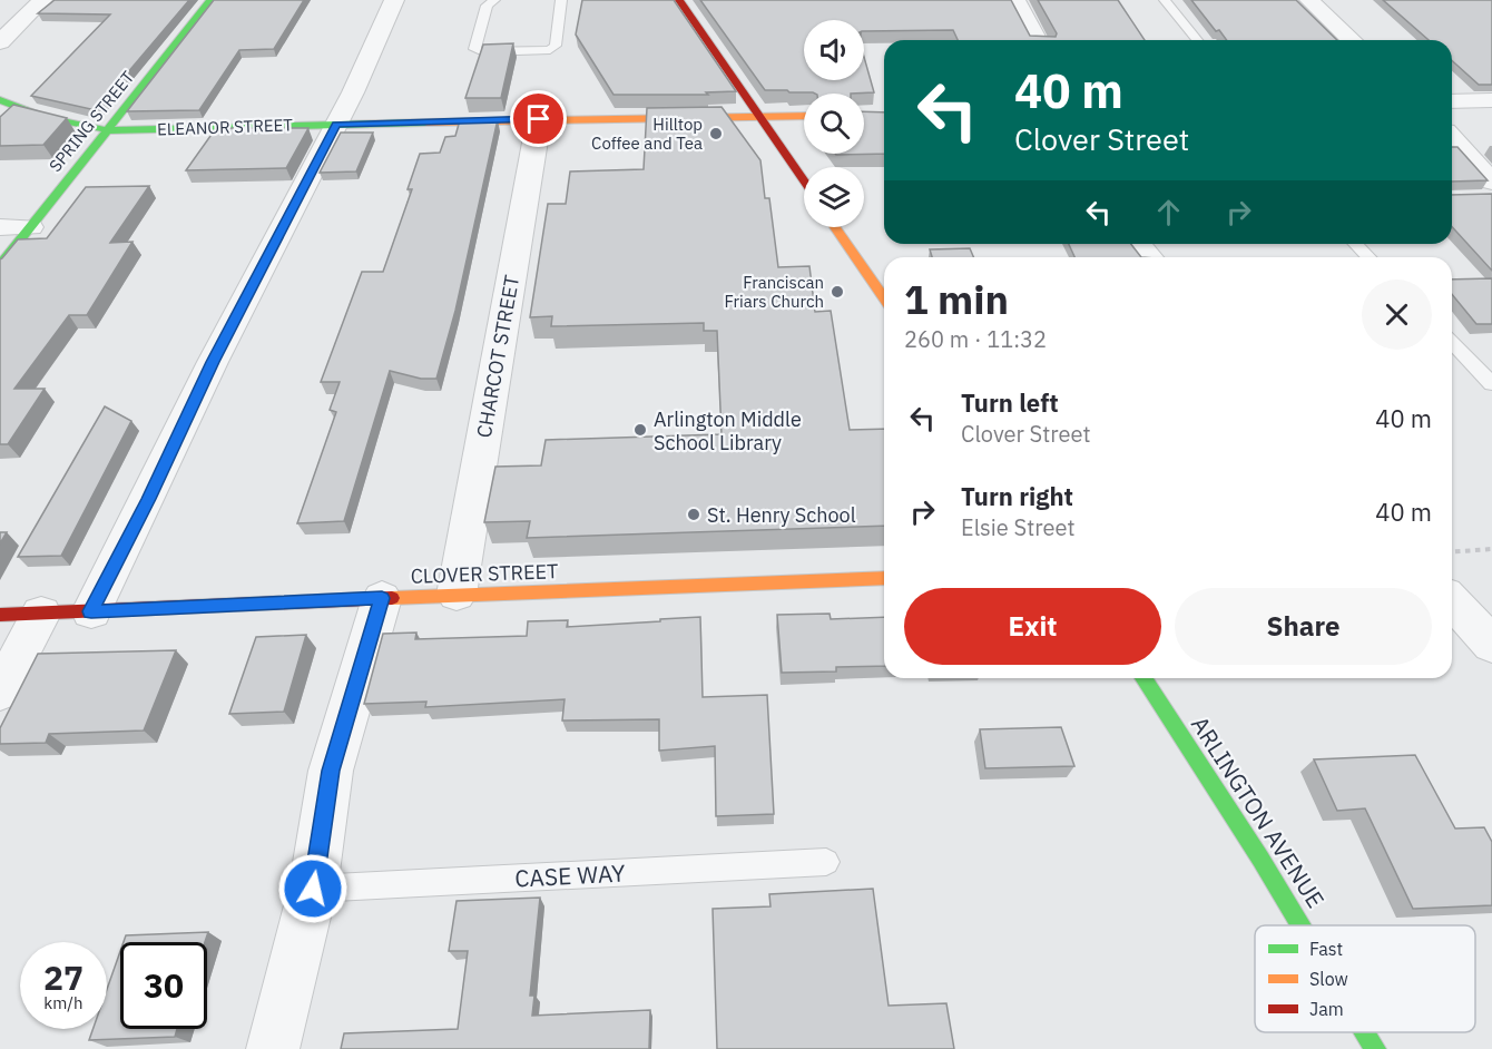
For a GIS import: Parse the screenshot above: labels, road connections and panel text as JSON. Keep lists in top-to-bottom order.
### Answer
{
  "streets": {
    "street": [
      "SPRING STREET",
      "ELEANOR STREET",
      "CHARCOT STREET",
      "CLOVER STREET",
      "ARLINGTON AVENUE"
    ],
    "lane": ["CASE WAY"]
  },
  "crossings": [
    ["SPRING STREET", "ELEANOR STREET"],
    ["ELEANOR STREET", "CHARCOT STREET"],
    ["CHARCOT STREET", "CLOVER STREET"]
  ],
  "places": [
    "Hilltop Coffee and Tea",
    "Franciscan Friars Church",
    "Arlington Middle School Library",
    "St. Henry School"
  ],
  "legend": ["Fast", "Slow", "Jam"],
  "page": {
    "turn": ["40 m", "Clover Street"],
    "heading": ["1 min", "260 m · 11:32"],
    "list": [
      {
        "name": "Turn left",
        "note": "Clover Street",
        "value": "40 m"
      },
      {
        "name": "Turn right",
        "note": "Elsie Street",
        "value": "40 m"
      }
    ],
    "buttons": ["Exit", "Share"],
    "speed": "27 km/h",
    "limit": "30"
  }
}
